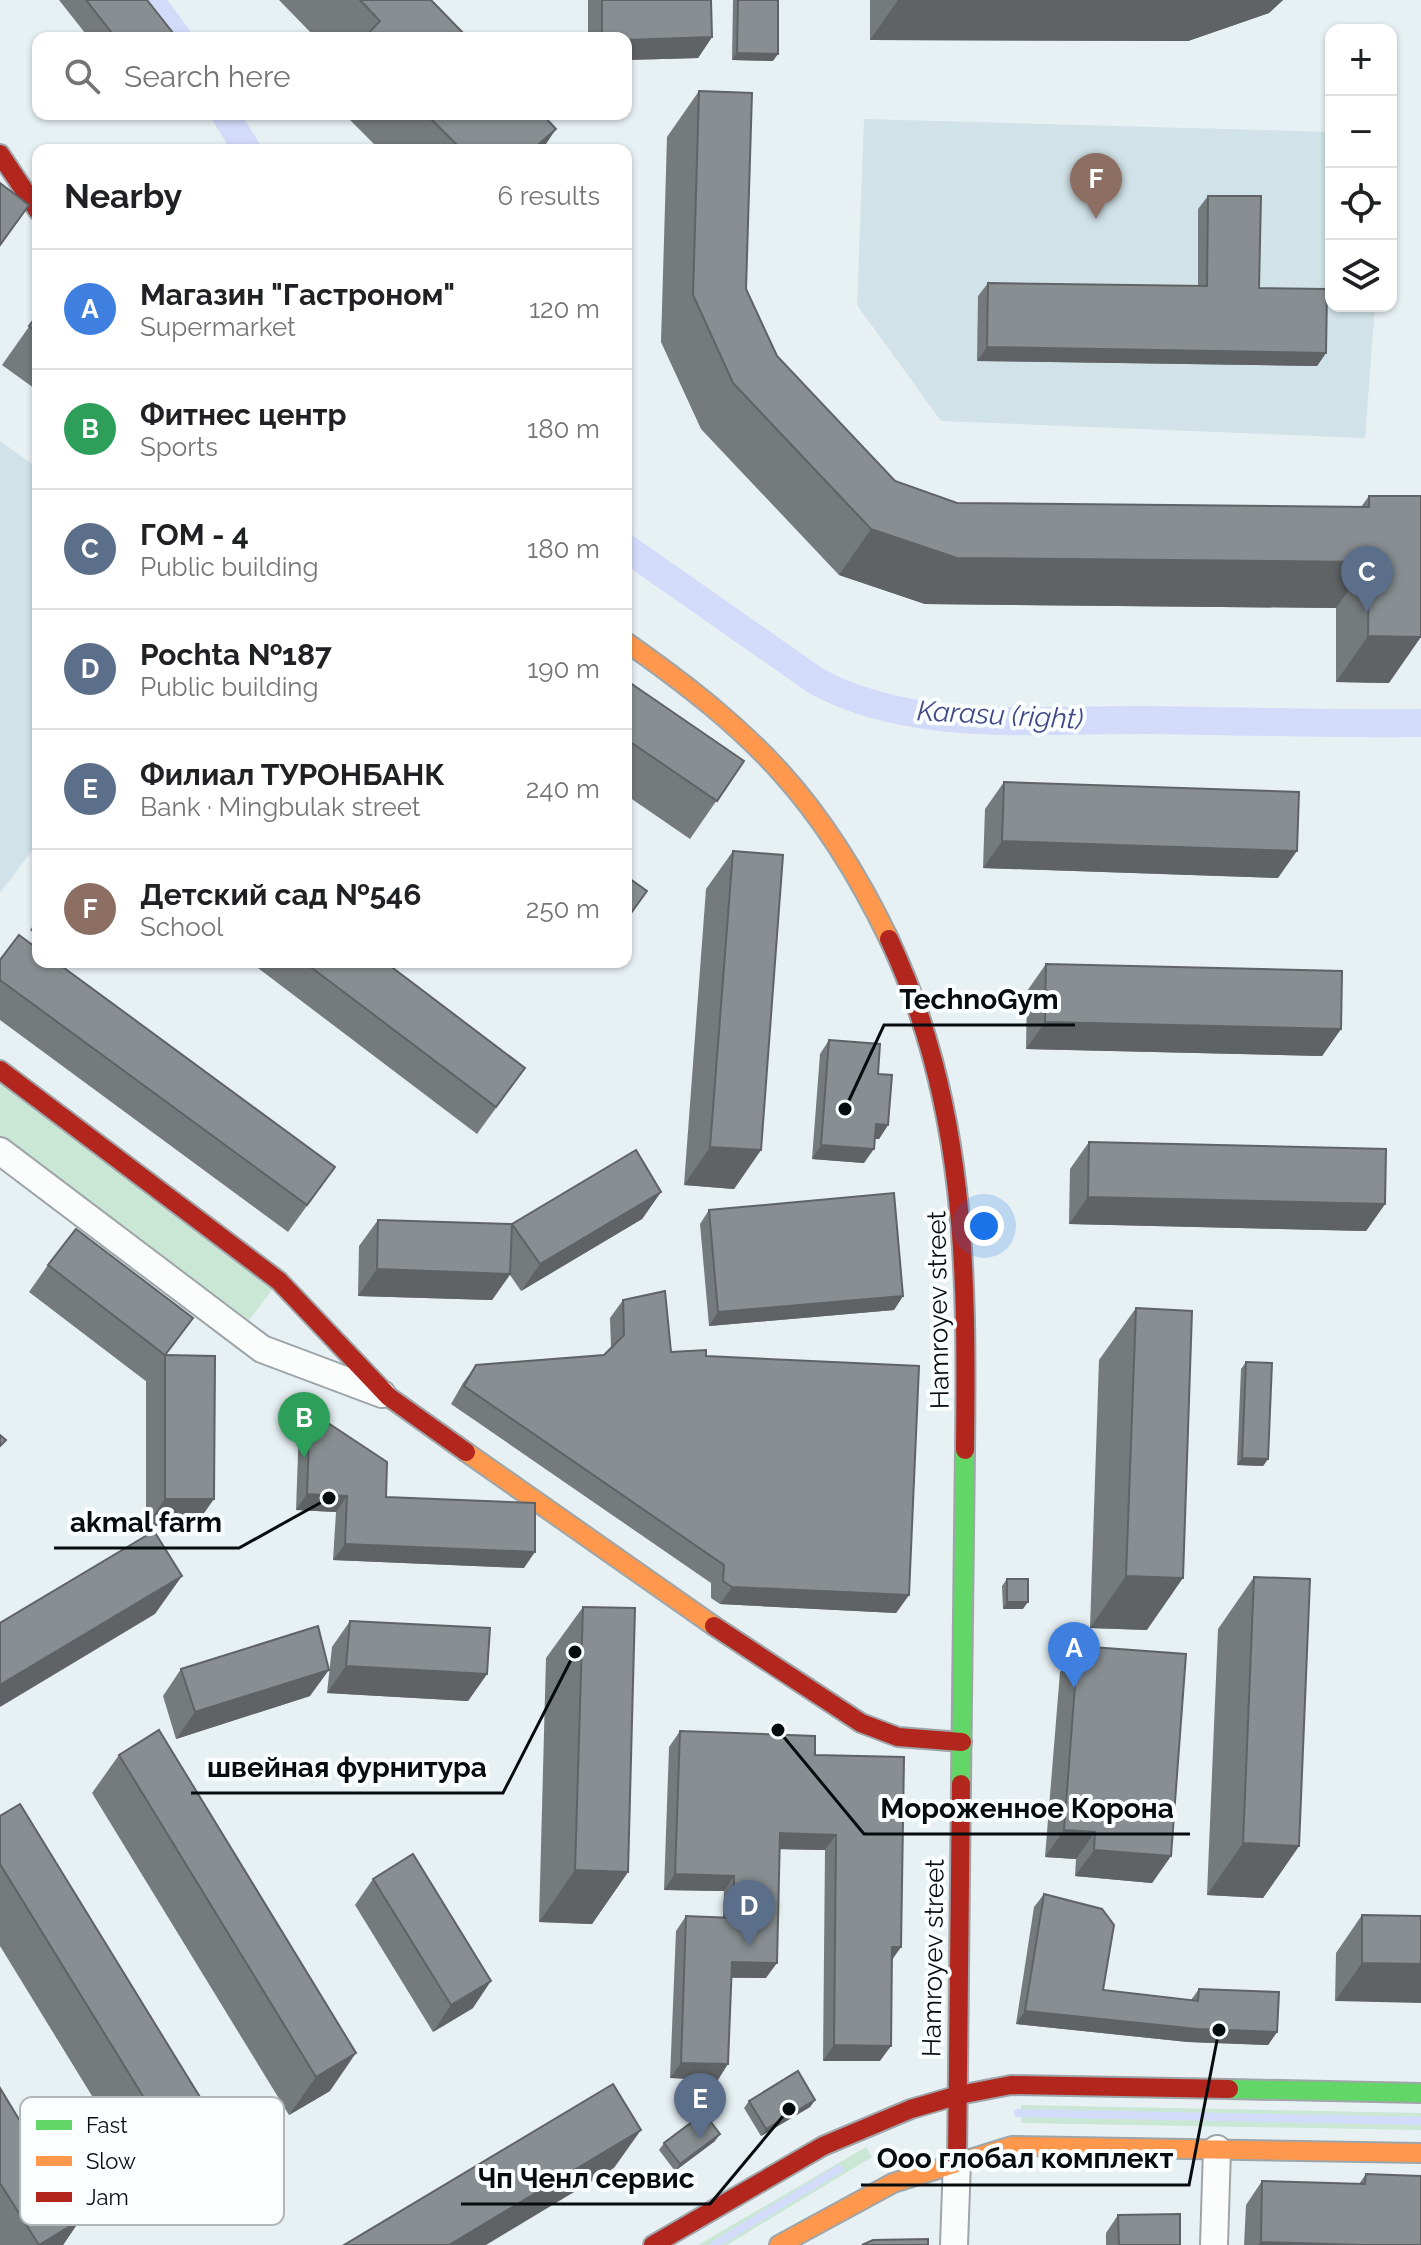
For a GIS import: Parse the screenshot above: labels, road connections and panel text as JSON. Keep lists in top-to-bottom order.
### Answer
{
  "streets": {
    "main road": ["Hamroyev street"]
  },
  "water": ["Karasu (right)"],
  "places": [
    "TechnoGym",
    "akmal farm",
    "швейная фурнитура",
    "Мороженное Корона",
    "Ооо глобал комплект",
    "Чп Ченл сервис"
  ],
  "legend": ["Fast", "Slow", "Jam"],
  "page": {
    "map_buttons": ["+", "−"],
    "search": "Search here",
    "heading": ["Nearby", "6 results"],
    "pins": [
      "F",
      "C",
      "B",
      "A",
      "D",
      "E"
    ],
    "list": [
      {
        "mark": "A",
        "name": "Магазин \"Гастроном\"",
        "note": "Supermarket",
        "value": "120 m"
      },
      {
        "mark": "B",
        "name": "Фитнес центр",
        "note": "Sports",
        "value": "180 m"
      },
      {
        "mark": "C",
        "name": "ГОМ - 4",
        "note": "Public building",
        "value": "180 m"
      },
      {
        "mark": "D",
        "name": "Pochta №187",
        "note": "Public building",
        "value": "190 m"
      },
      {
        "mark": "E",
        "name": "Филиал ТУРОНБАНК",
        "note": "Bank · Mingbulak street",
        "value": "240 m"
      },
      {
        "mark": "F",
        "name": "Детский сад №546",
        "note": "School",
        "value": "250 m"
      }
    ]
  }
}
